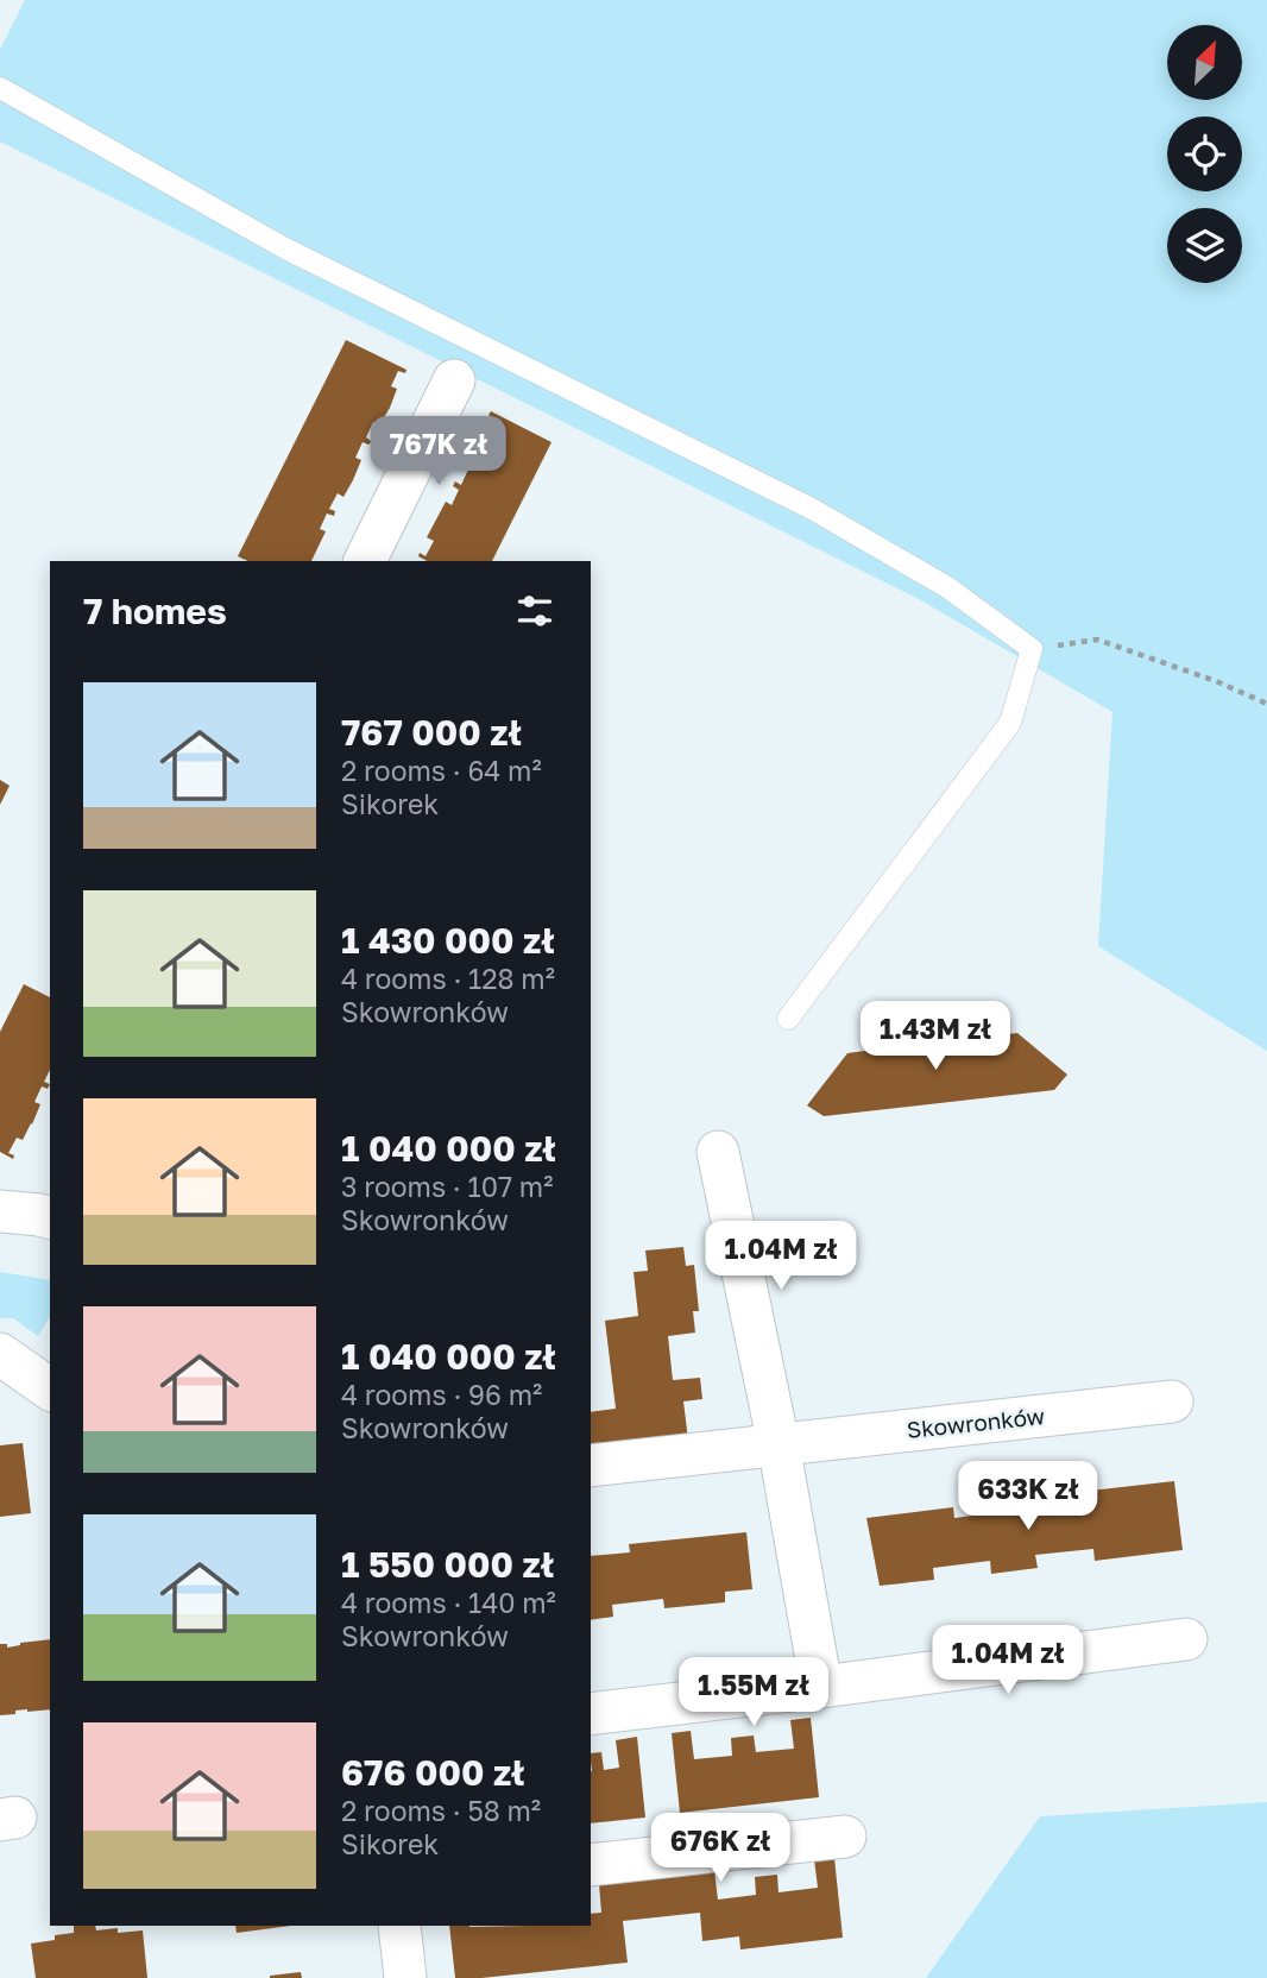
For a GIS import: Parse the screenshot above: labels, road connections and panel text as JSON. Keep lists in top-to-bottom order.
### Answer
{
  "streets": {
    "street": ["Skowronków"]
  },
  "north": "top right",
  "page": {
    "price": [
      "767K zł",
      "1.43M zł",
      "1.04M zł",
      "633K zł",
      "1.04M zł",
      "1.55M zł",
      "676K zł"
    ],
    "heading": "7 homes",
    "list": [
      {
        "name": "767 000 zł",
        "note": "2 rooms · 64 m² · Sikorek"
      },
      {
        "name": "1 430 000 zł",
        "note": "4 rooms · 128 m² · Skowronków"
      },
      {
        "name": "1 040 000 zł",
        "note": "3 rooms · 107 m² · Skowronków"
      },
      {
        "name": "1 040 000 zł",
        "note": "4 rooms · 96 m² · Skowronków"
      },
      {
        "name": "1 550 000 zł",
        "note": "4 rooms · 140 m² · Skowronków"
      },
      {
        "name": "676 000 zł",
        "note": "2 rooms · 58 m² · Sikorek"
      }
    ]
  }
}
